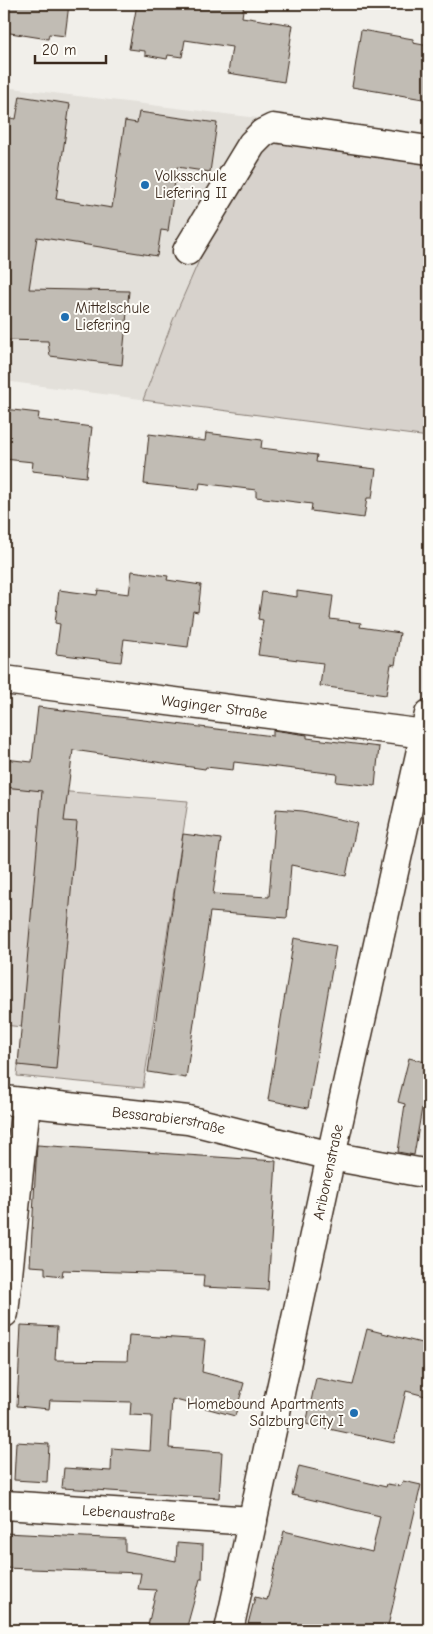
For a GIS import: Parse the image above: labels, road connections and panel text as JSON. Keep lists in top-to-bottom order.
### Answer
{
  "streets": {
    "street": [
      "Waginger Straße",
      "Bessarabierstraße",
      "Aribonenstraße",
      "Lebenaustraße"
    ]
  },
  "crossings": [
    ["Waginger Straße", "Aribonenstraße"],
    ["Bessarabierstraße", "Aribonenstraße"],
    ["Aribonenstraße", "Lebenaustraße"]
  ],
  "places": ["Volksschule Liefering II", "Mittelschule Liefering", "Homebound Apartments Salzburg City I"],
  "scale_bar": "20 m"
}
